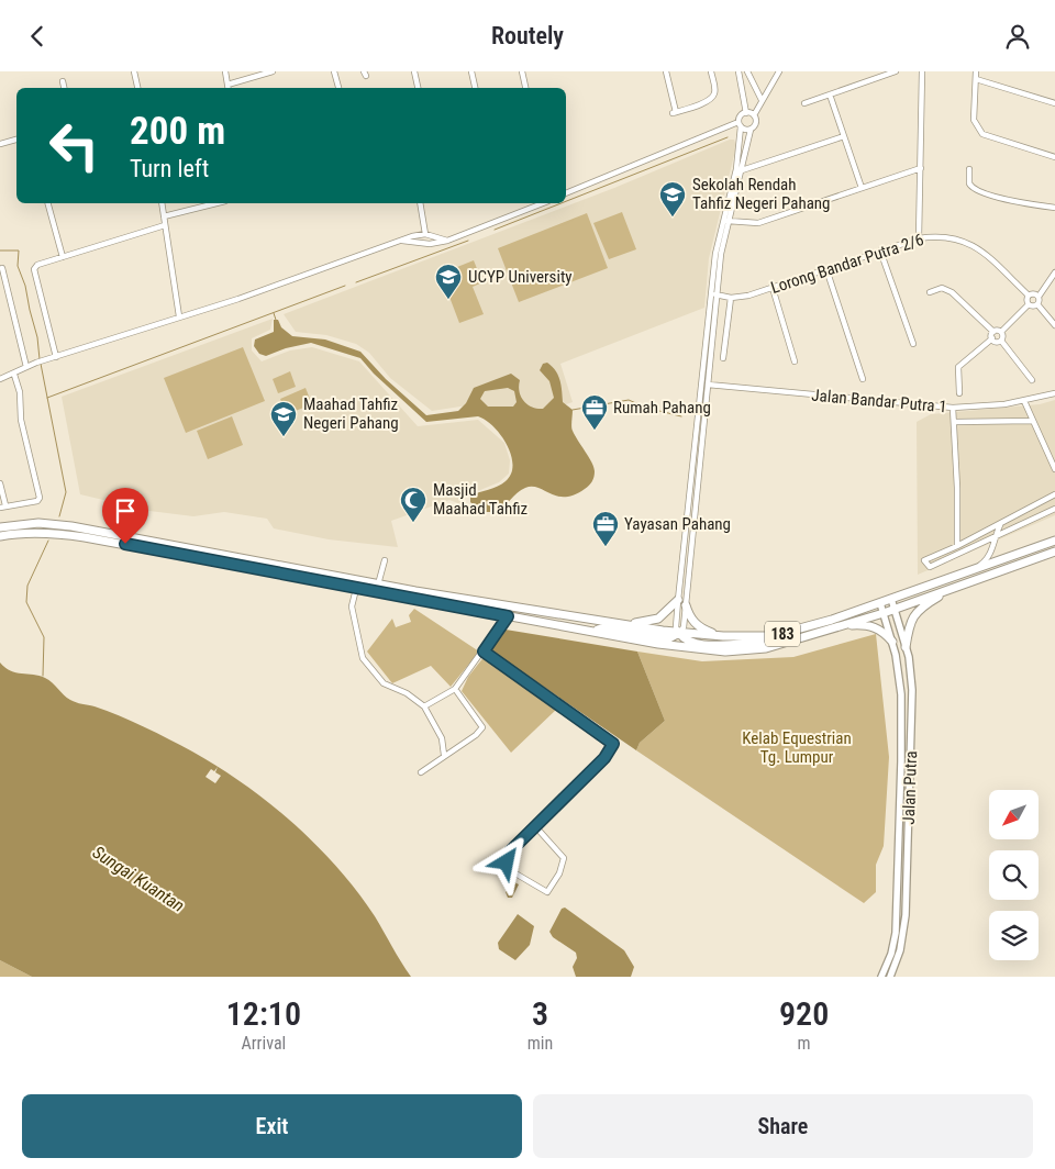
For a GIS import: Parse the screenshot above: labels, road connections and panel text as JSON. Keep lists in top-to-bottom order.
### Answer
{
  "streets": {
    "highway": ["183"],
    "main road": ["Jalan Putra"],
    "street": ["Lorong Bandar Putra 2/6", "Jalan Bandar Putra 1"]
  },
  "crossings": [
    ["183", "Jalan Putra"]
  ],
  "water": ["Sungai Kuantan"],
  "parks": ["Kelab Equestrian Tg. Lumpur"],
  "places": {
    "school or university": ["Sekolah Rendah Tahfiz Negeri Pahang", "UCYP University", "Maahad Tahfiz Negeri Pahang"],
    "office": ["Rumah Pahang", "Yayasan Pahang"],
    "mosque": ["Masjid Maahad Tahfiz"]
  },
  "north": "bottom left",
  "page": {
    "header": "Routely",
    "turn": ["200 m", "Turn left"],
    "eta": [
      "12:10",
      "Arrival",
      "3",
      "min",
      "920",
      "m"
    ],
    "buttons": ["Exit", "Share"]
  }
}
